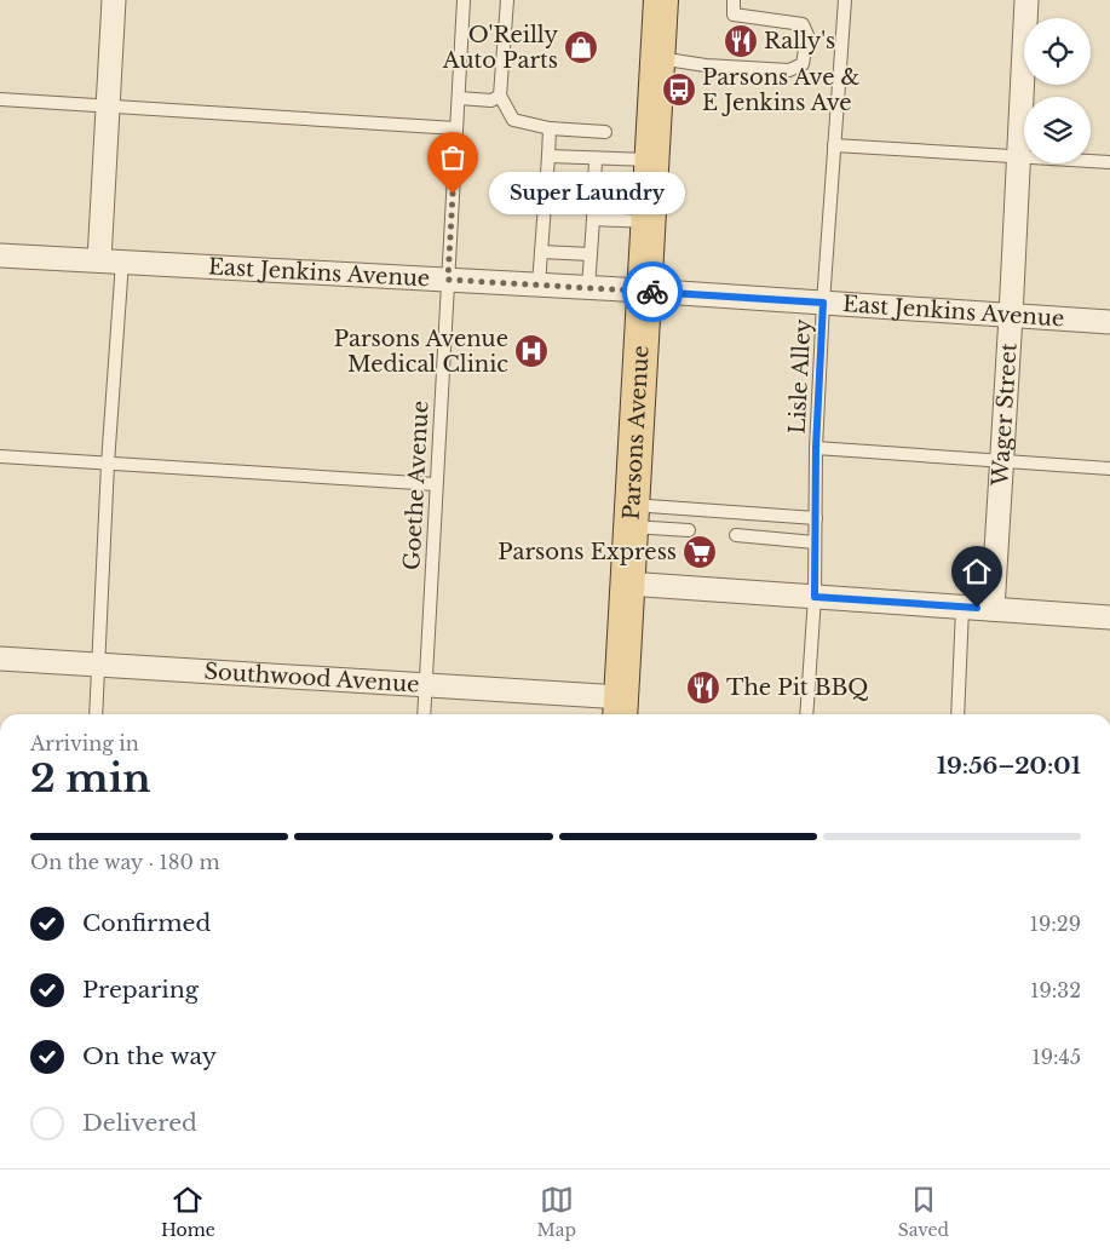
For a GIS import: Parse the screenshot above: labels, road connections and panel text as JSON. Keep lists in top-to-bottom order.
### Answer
{
  "streets": {
    "main road": ["Parsons Avenue"],
    "street": ["East Jenkins Avenue", "Wager Street", "Southwood Avenue"],
    "lane": ["Lisle Alley", "Goethe Avenue"]
  },
  "crossings": [
    ["East Jenkins Avenue", "Lisle Alley"],
    ["East Jenkins Avenue", "Wager Street"],
    ["East Jenkins Avenue", "Parsons Avenue"],
    ["East Jenkins Avenue", "Goethe Avenue"],
    ["Parsons Avenue", "Southwood Avenue"],
    ["Goethe Avenue", "Southwood Avenue"]
  ],
  "places": {
    "restaurant": ["Rally's", "The Pit BBQ"],
    "shop": ["O'Reilly Auto Parts"],
    "bus stop": ["Parsons Ave & E Jenkins Ave"],
    "other": ["Super Laundry"],
    "hospital": ["Parsons Avenue Medical Clinic"],
    "supermarket": ["Parsons Express"]
  },
  "page": {
    "bubble": "Super Laundry",
    "heading": ["2 min", "Arriving in", "19:56–20:01"],
    "bar": "On the way · 180 m",
    "list": [
      ["Confirmed", "19:29"],
      ["Preparing", "19:32"],
      ["On the way", "19:45"],
      "Delivered"
    ],
    "tabs": ["Home", "Map", "Saved"]
  }
}
